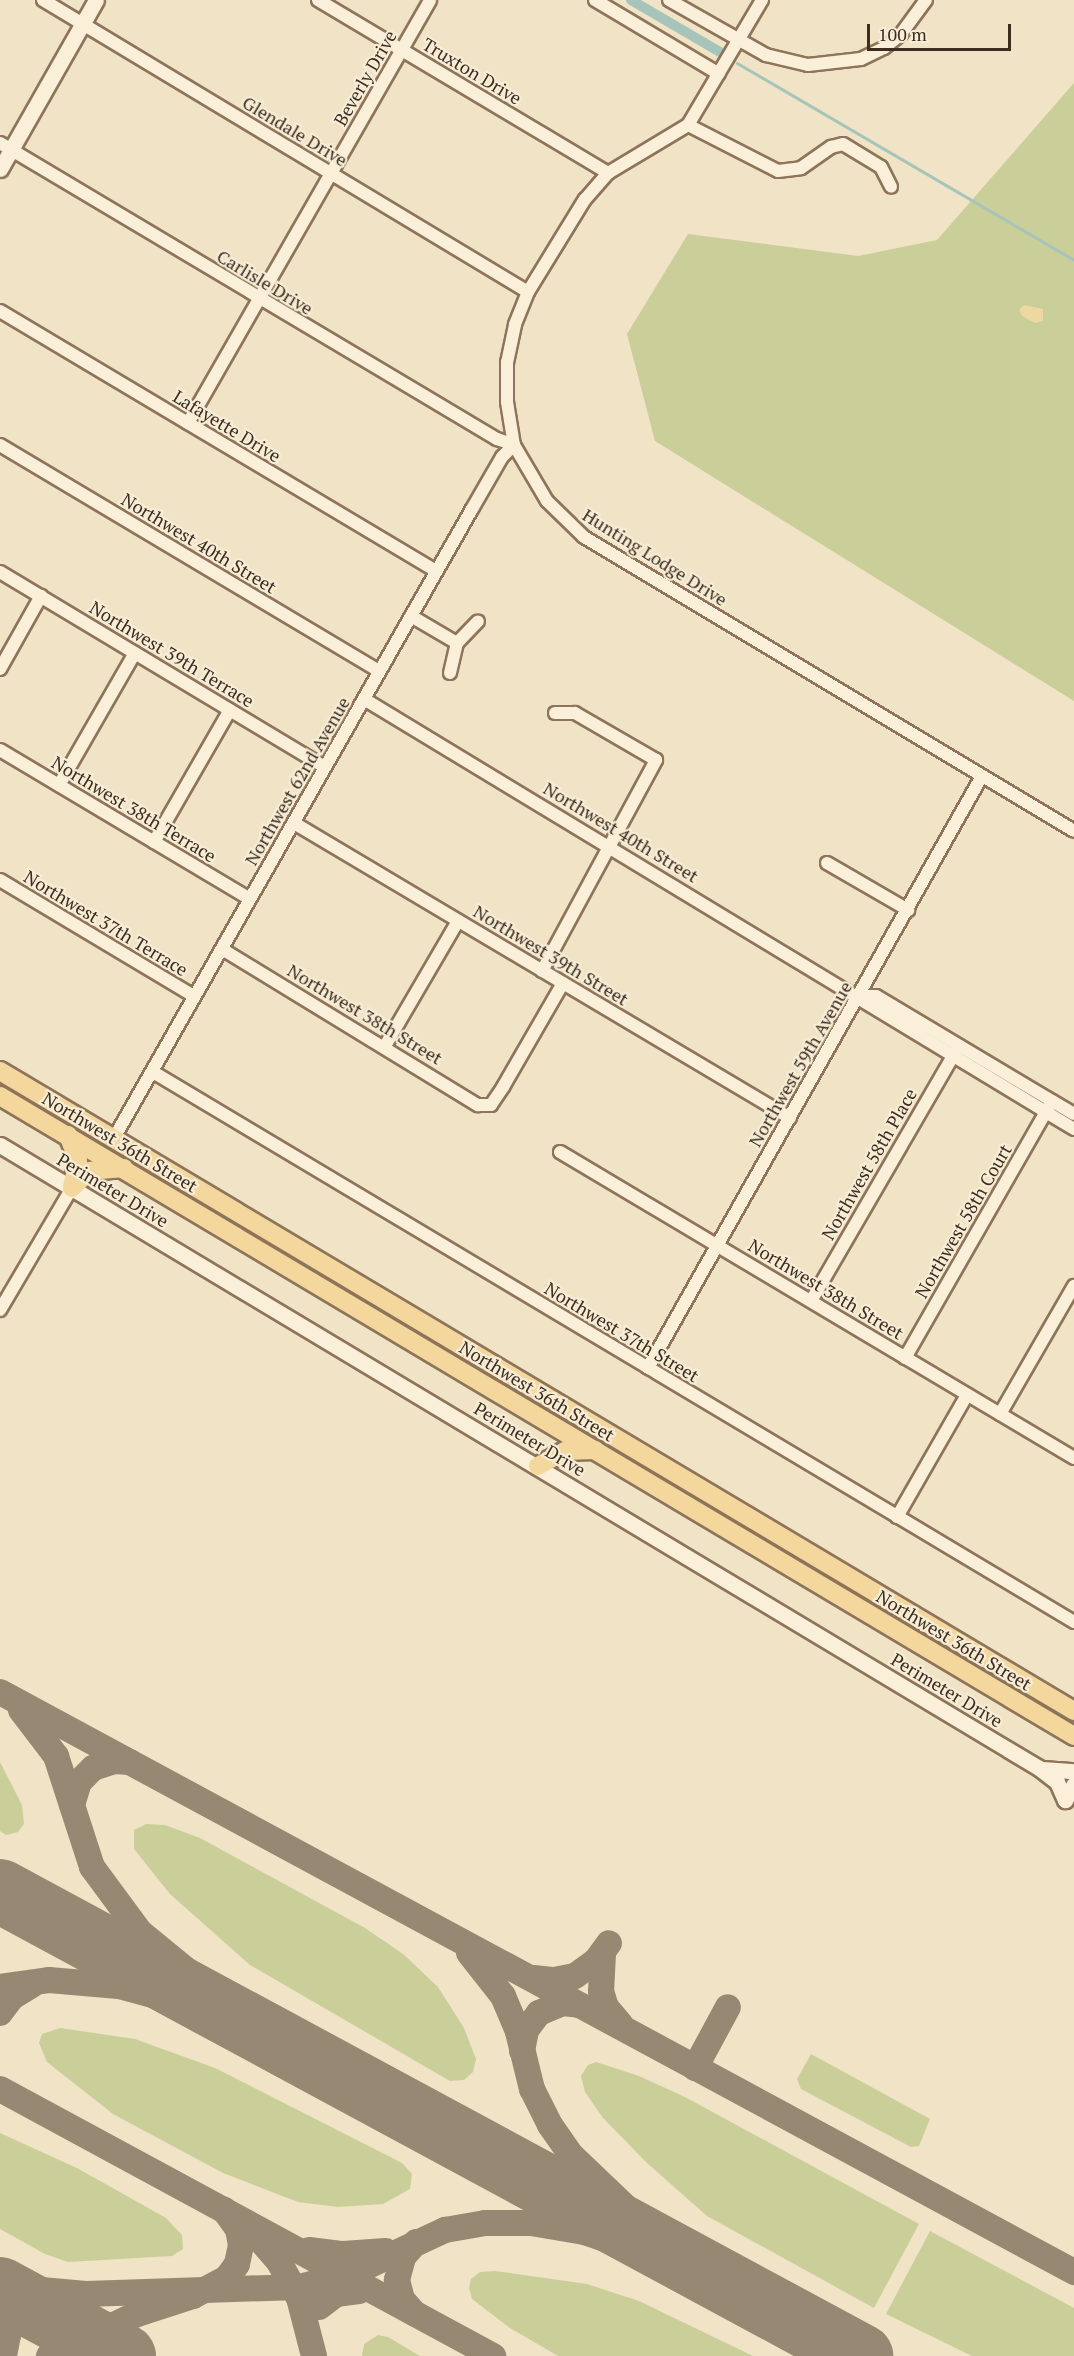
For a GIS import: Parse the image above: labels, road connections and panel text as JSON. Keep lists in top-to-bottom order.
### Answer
{
  "streets": {
    "main road": ["Northwest 36th Street"],
    "street": [
      "Truxton Drive",
      "Beverly Drive",
      "Glendale Drive",
      "Carlisle Drive",
      "Lafayette Drive",
      "Northwest 40th Street",
      "Hunting Lodge Drive",
      "Northwest 39th Terrace",
      "Northwest 62nd Avenue",
      "Northwest 38th Terrace",
      "Northwest 37th Terrace",
      "Northwest 39th Street",
      "Northwest 38th Street",
      "Northwest 59th Avenue",
      "Northwest 58th Place",
      "Perimeter Drive",
      "Northwest 58th Court",
      "Northwest 37th Street"
    ]
  },
  "crossings": [
    ["Truxton Drive", "Beverly Drive"],
    ["Truxton Drive", "Hunting Lodge Drive"],
    ["Beverly Drive", "Glendale Drive"],
    ["Beverly Drive", "Carlisle Drive"],
    ["Beverly Drive", "Lafayette Drive"],
    ["Glendale Drive", "Hunting Lodge Drive"],
    ["Carlisle Drive", "Hunting Lodge Drive"],
    ["Carlisle Drive", "Northwest 62nd Avenue"],
    ["Lafayette Drive", "Northwest 62nd Avenue"],
    ["Northwest 40th Street", "Northwest 62nd Avenue"],
    ["Northwest 40th Street", "Northwest 59th Avenue"],
    ["Northwest 40th Street", "Northwest 58th Place"],
    ["Northwest 40th Street", "Northwest 58th Court"],
    ["Hunting Lodge Drive", "Northwest 62nd Avenue"],
    ["Hunting Lodge Drive", "Northwest 59th Avenue"],
    ["Northwest 39th Terrace", "Northwest 62nd Avenue"],
    ["Northwest 62nd Avenue", "Northwest 38th Terrace"],
    ["Northwest 62nd Avenue", "Northwest 37th Terrace"],
    ["Northwest 62nd Avenue", "Northwest 39th Street"],
    ["Northwest 62nd Avenue", "Northwest 38th Street"],
    ["Northwest 62nd Avenue", "Northwest 36th Street"],
    ["Northwest 62nd Avenue", "Northwest 37th Street"],
    ["Northwest 39th Street", "Northwest 38th Street"],
    ["Northwest 39th Street", "Northwest 59th Avenue"],
    ["Northwest 38th Street", "Northwest 59th Avenue"],
    ["Northwest 38th Street", "Northwest 58th Place"],
    ["Northwest 38th Street", "Northwest 58th Court"],
    ["Northwest 59th Avenue", "Northwest 37th Street"]
  ],
  "scale_bar": "100 m"
}
